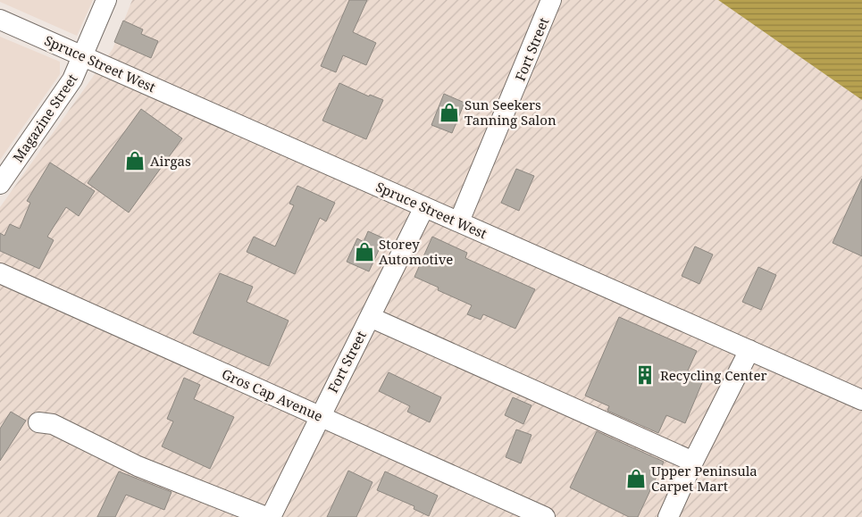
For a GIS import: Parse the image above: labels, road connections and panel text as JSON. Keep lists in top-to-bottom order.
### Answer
{
  "streets": {
    "street": [
      "Fort Street",
      "Spruce Street West",
      "Magazine Street",
      "Gros Cap Avenue"
    ]
  },
  "crossings": [
    ["Fort Street", "Spruce Street West"],
    ["Fort Street", "Gros Cap Avenue"],
    ["Spruce Street West", "Magazine Street"]
  ],
  "places": {
    "shop": [
      "Sun Seekers Tanning Salon",
      "Airgas",
      "Storey Automotive",
      "Upper Peninsula Carpet Mart"
    ],
    "building": ["Recycling Center"]
  }
}
